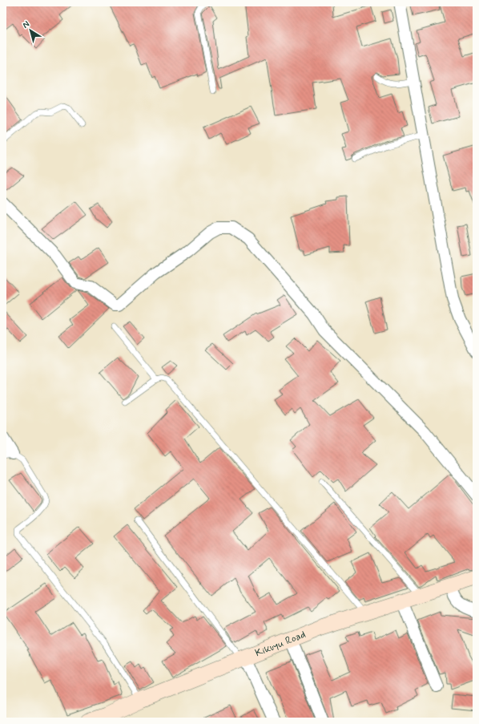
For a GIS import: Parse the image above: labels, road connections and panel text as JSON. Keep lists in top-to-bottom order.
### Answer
{
  "streets": {
    "main road": ["Kikuyu Road"]
  },
  "north": "top left"
}
